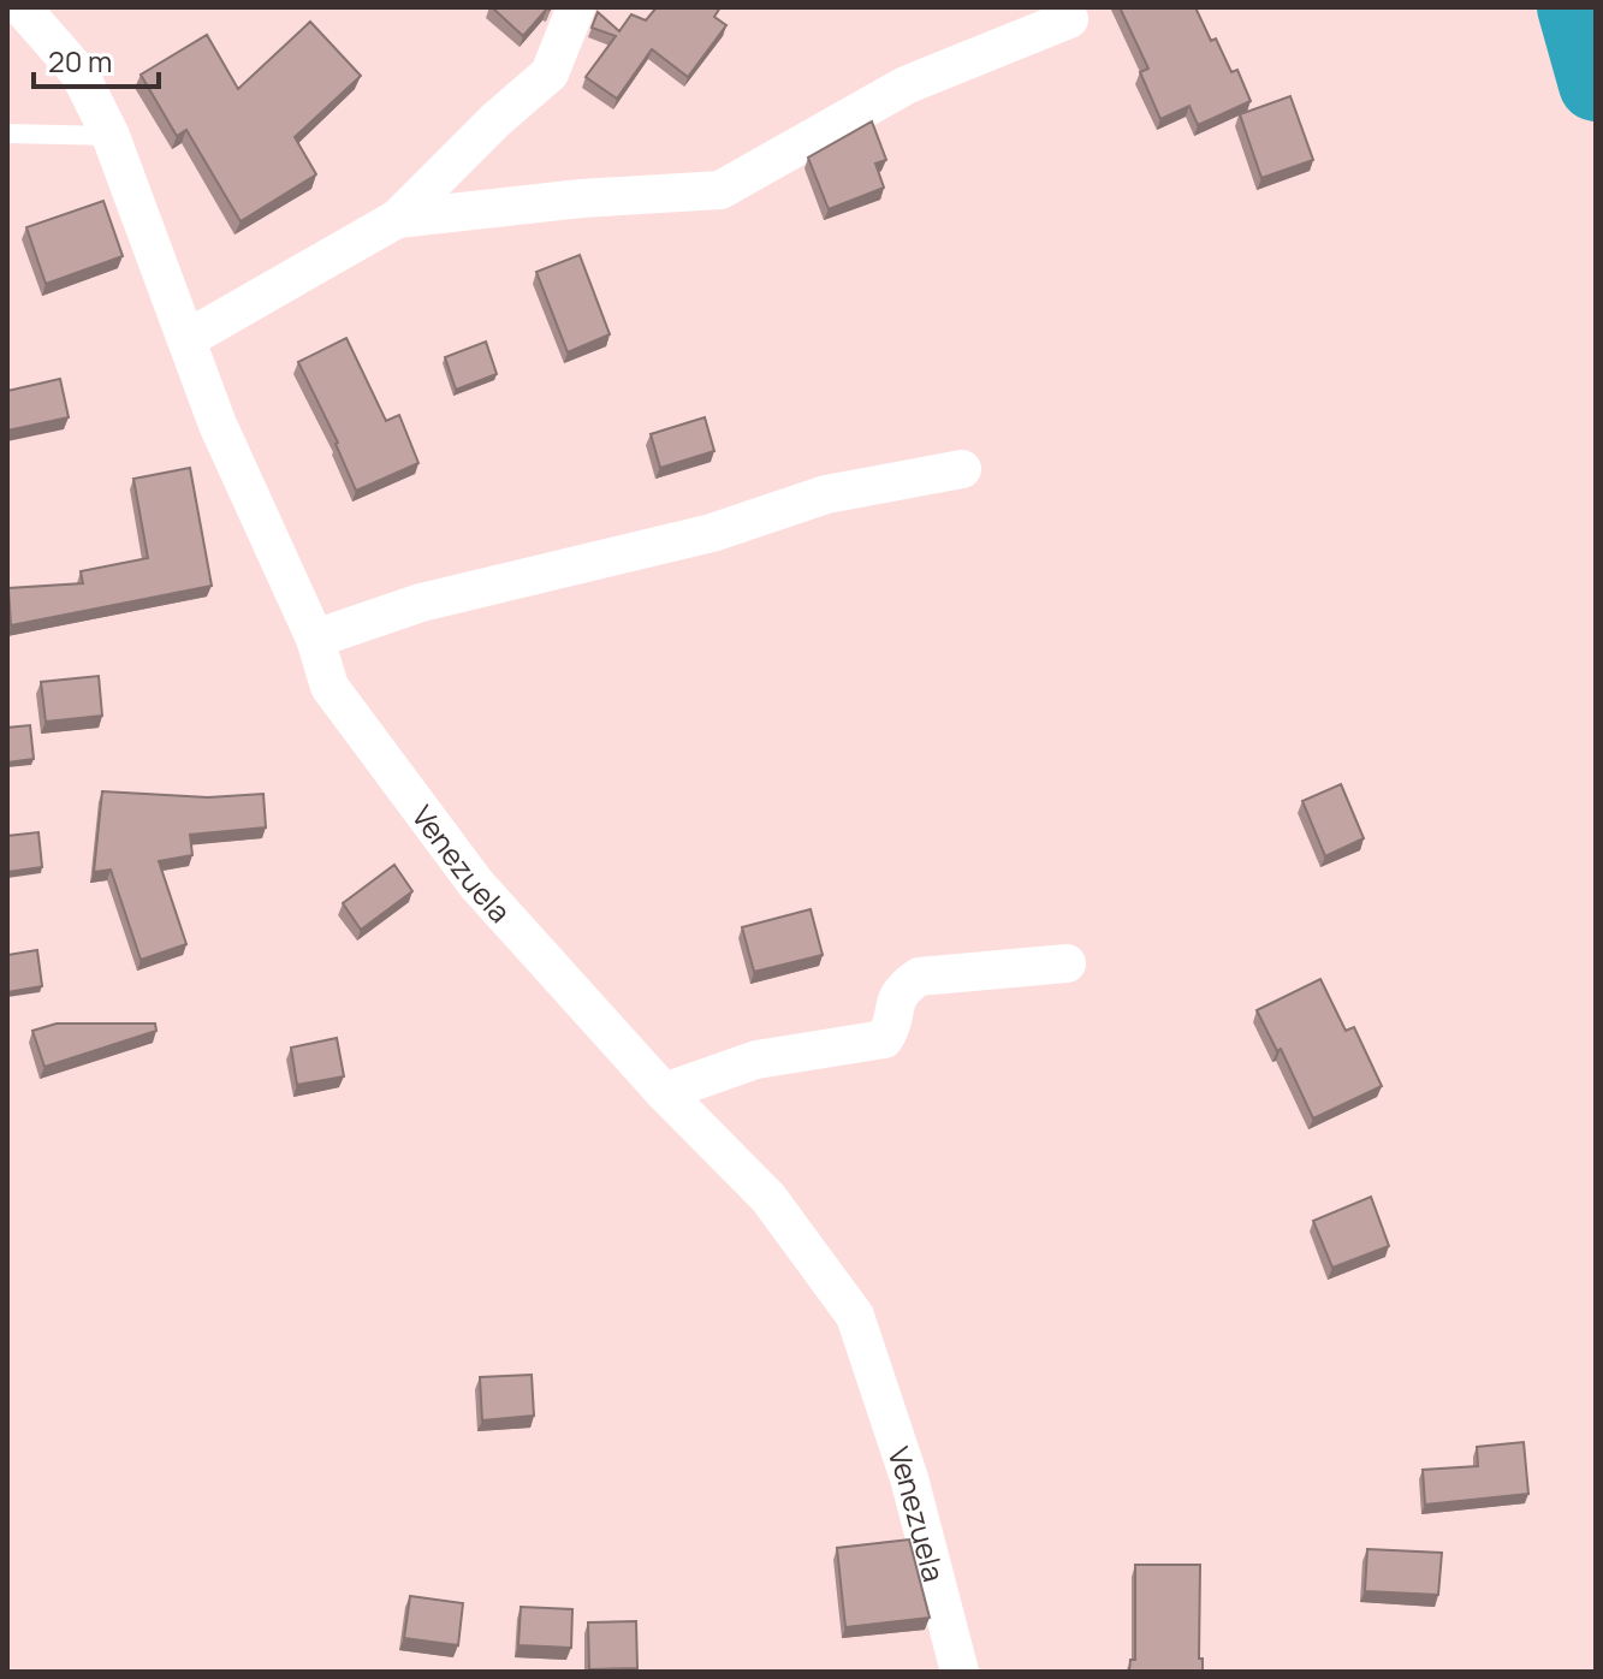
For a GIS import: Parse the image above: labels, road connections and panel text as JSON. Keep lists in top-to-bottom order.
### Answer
{
  "streets": {
    "street": ["Venezuela"]
  },
  "scale_bar": "20 m"
}
